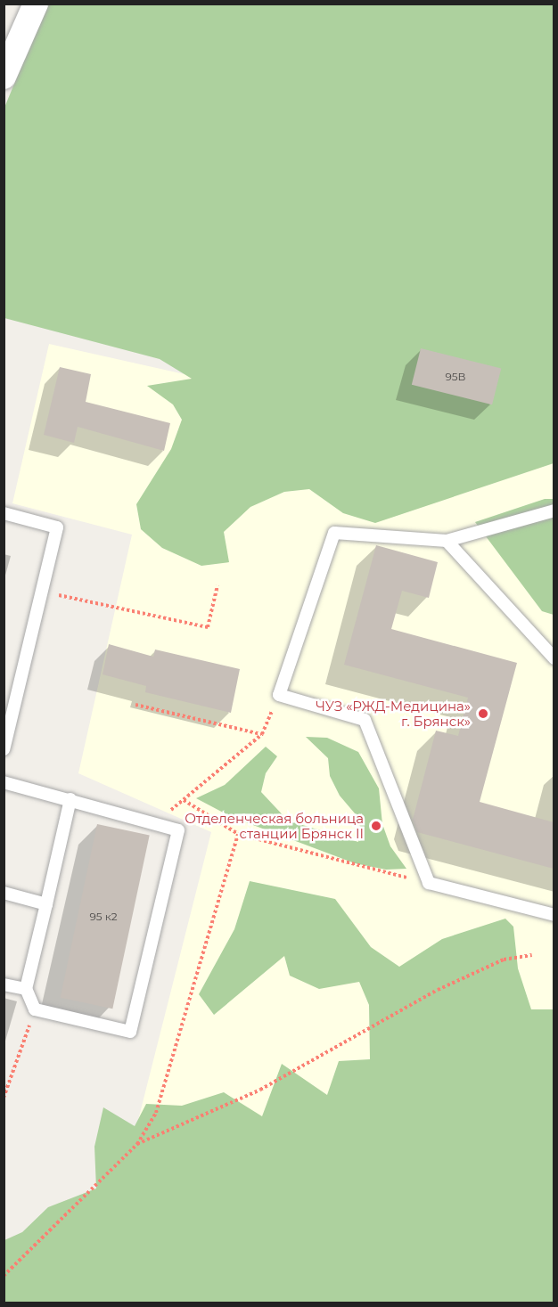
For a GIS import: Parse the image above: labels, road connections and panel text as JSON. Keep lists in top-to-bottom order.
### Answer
{
  "places": ["ЧУЗ «РЖД-Медицина» г. Брянск»", "Отделенческая больница станции Брянск II"],
  "house_numbers": ["95В", "95 к2"]
}
